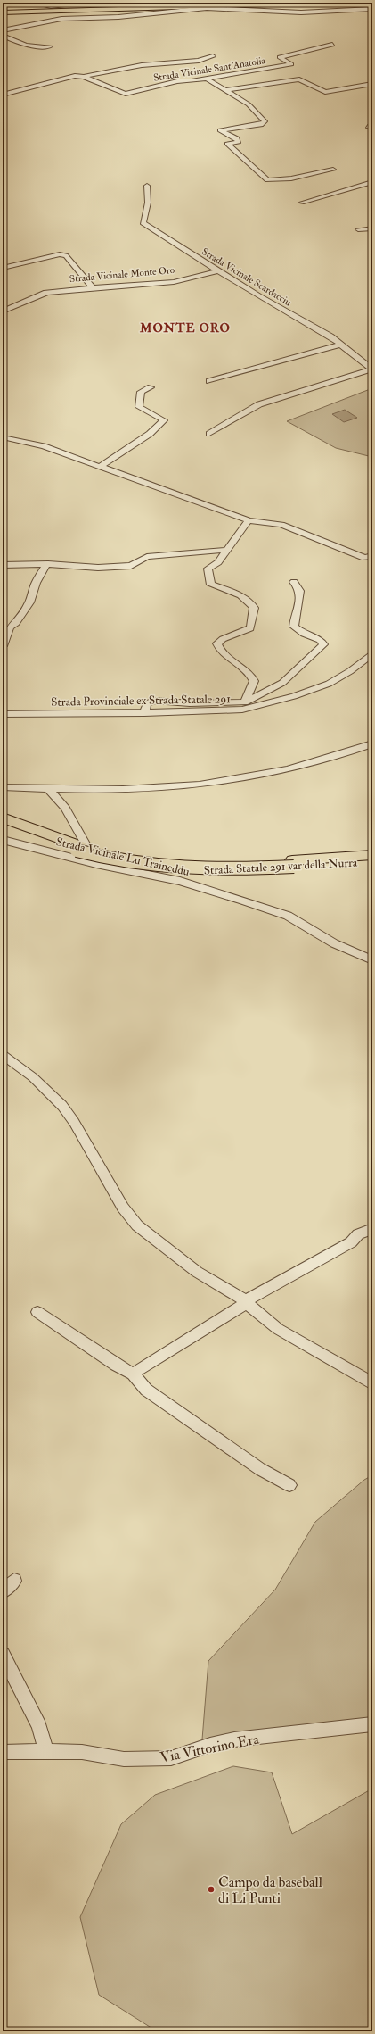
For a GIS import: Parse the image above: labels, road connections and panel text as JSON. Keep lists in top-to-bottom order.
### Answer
{
  "streets": {
    "highway": ["Strada Statale 291 var della Nurra"],
    "street": [
      "Strada Vicinale Sant'Anatolia",
      "Strada Vicinale Monte Oro",
      "Strada Vicinale Scardacciu",
      "Strada Provinciale ex Strada Statale 291",
      "Strada Vicinale Lu Traineddu",
      "Via Vittorino Era"
    ]
  },
  "crossings": [
    ["Strada Vicinale Monte Oro", "Strada Vicinale Scardacciu"]
  ],
  "districts": ["MONTE ORO"],
  "places": ["Campo da baseball di Li Punti"]
}
